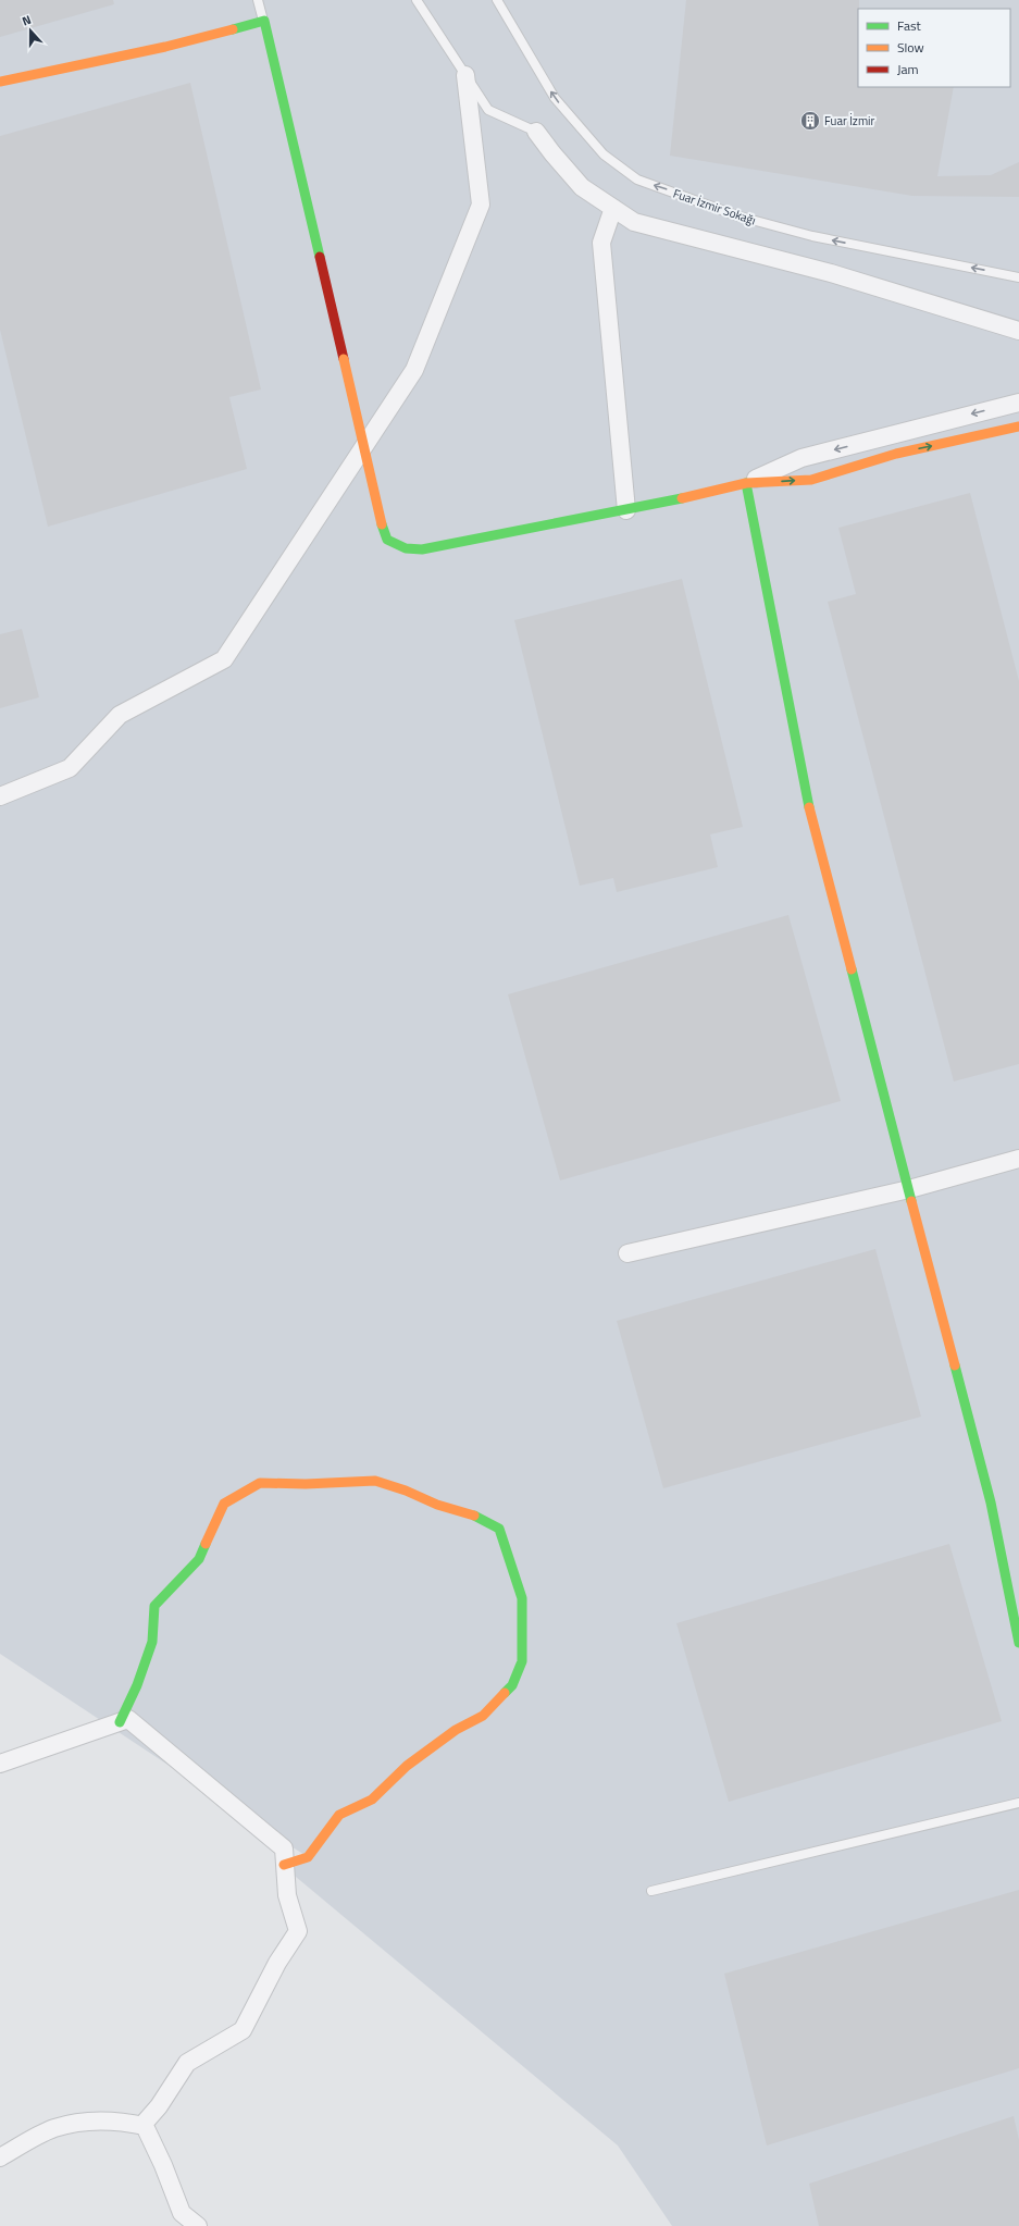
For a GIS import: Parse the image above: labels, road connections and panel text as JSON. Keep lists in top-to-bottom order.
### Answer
{
  "streets": {
    "lane": ["Fuar İzmir Sokağı"]
  },
  "one_way": ["Fuar İzmir Sokağı"],
  "places": {
    "building": ["Fuar İzmir"]
  },
  "legend": ["Fast", "Slow", "Jam"],
  "north": "top"
}
